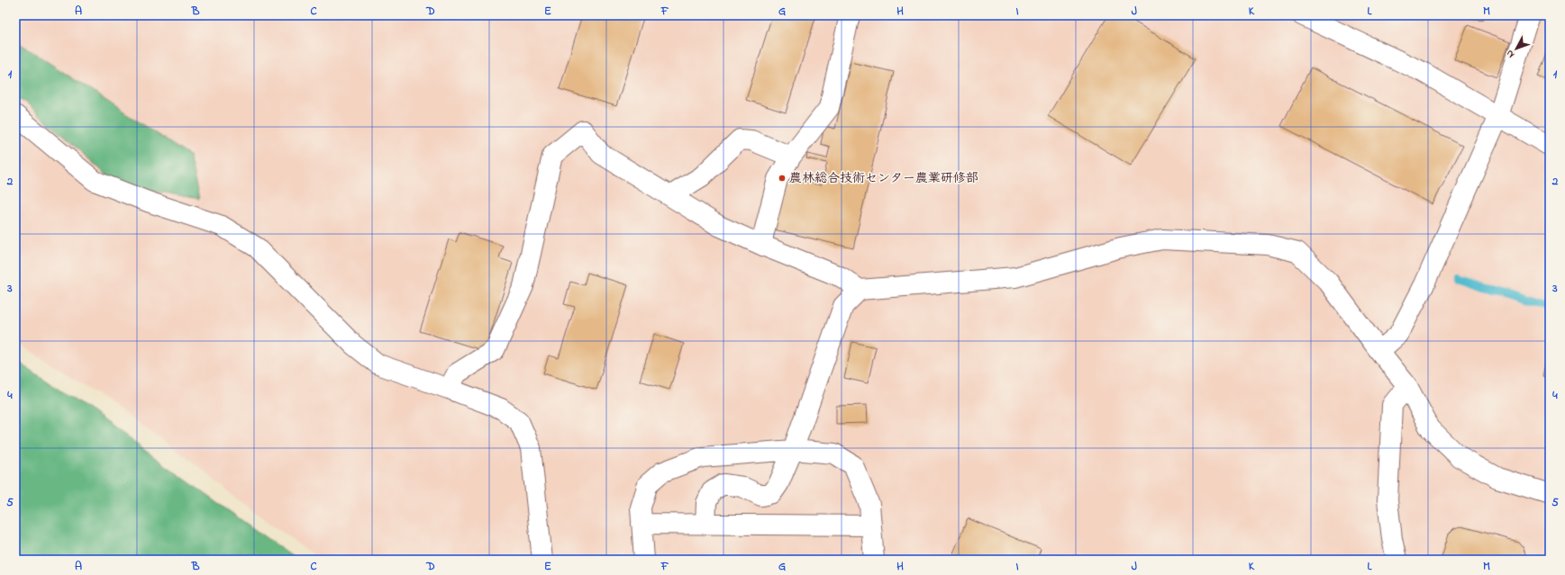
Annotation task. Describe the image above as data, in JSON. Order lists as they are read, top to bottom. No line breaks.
{"places":["農林総合技術センター農業研修部"],"north":"bottom left","grid":{"columns":["A","B","C","D","E","F","G","H","I","J","K","L","M"],"rows":["1","2","3","4","5"]}}
